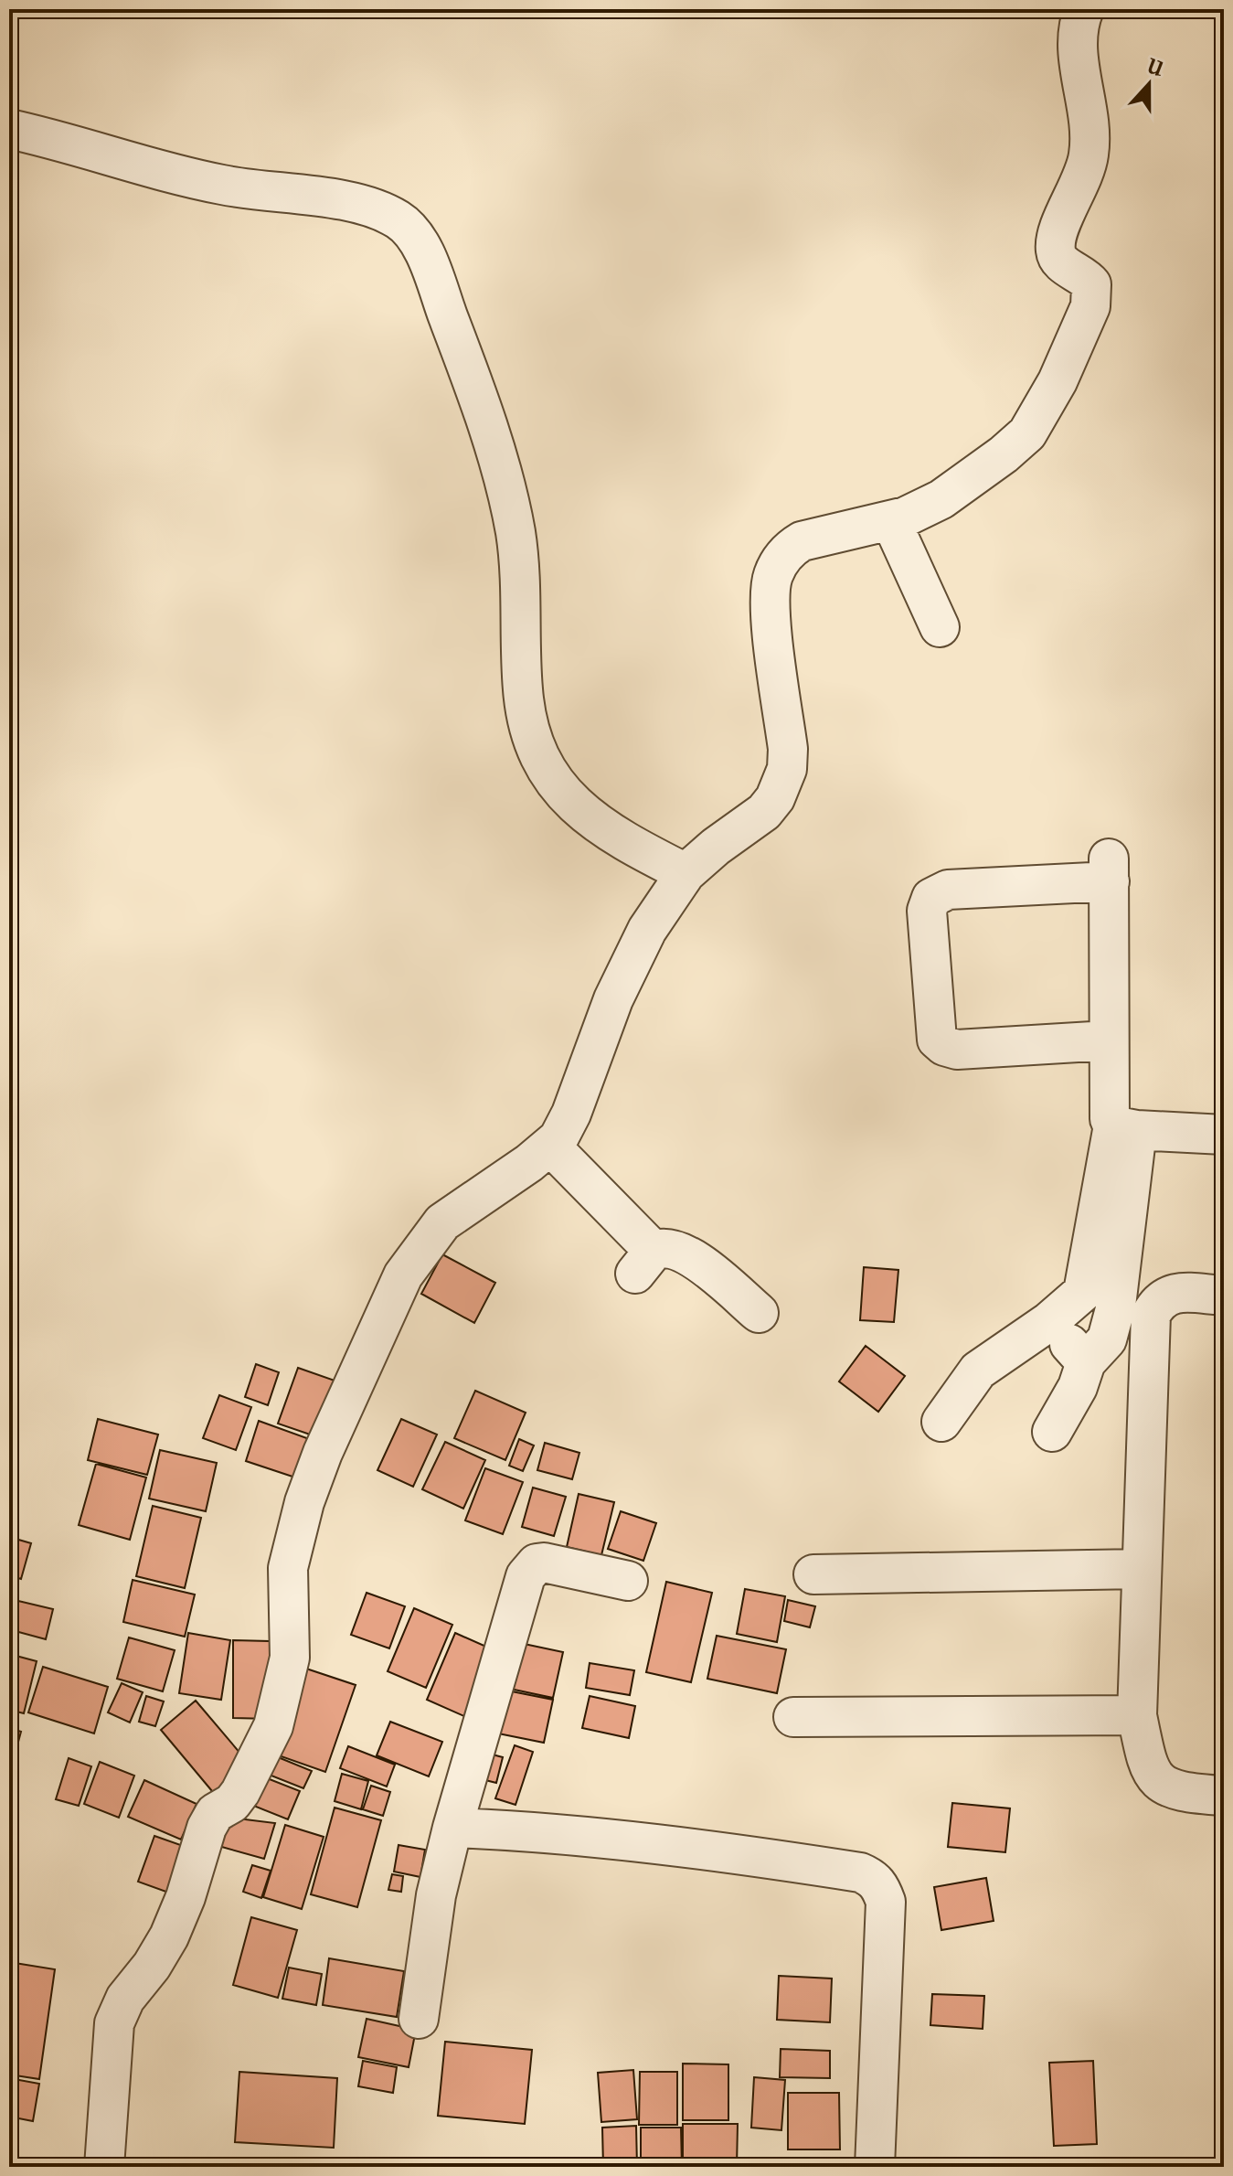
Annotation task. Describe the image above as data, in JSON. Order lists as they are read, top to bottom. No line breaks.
{"north":"top"}
